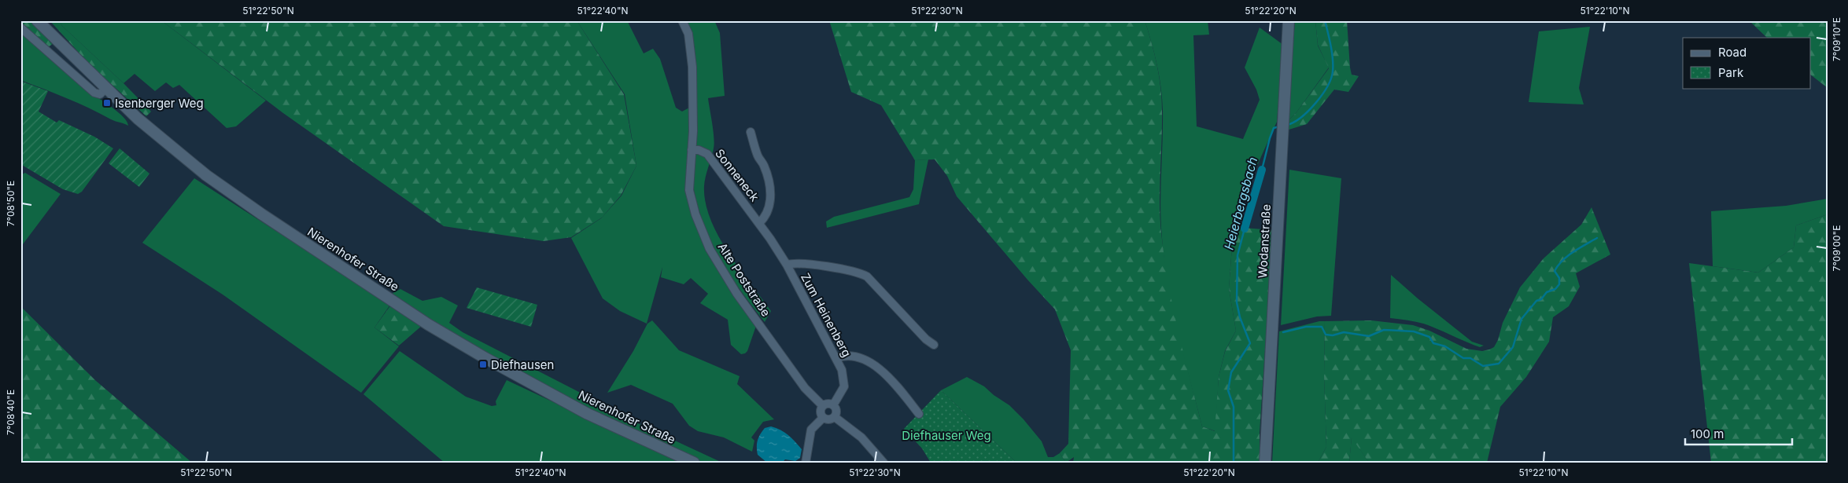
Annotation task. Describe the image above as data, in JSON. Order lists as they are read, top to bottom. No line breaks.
{"streets":{"main road":["Wodanstraße","Nierenhofer Straße"],"street":["Sonneneck","Alte Poststraße","Zum Heinenberg"]},"crossings":[["Sonneneck","Alte Poststraße"],["Sonneneck","Zum Heinenberg"],["Alte Poststraße","Zum Heinenberg"]],"water":["Heierbergsbach"],"parks":["Diefhauser Weg"],"places":{"transit":["Isenberger Weg","Diefhausen"]},"legend":["Road","Park"],"scale_bar":"100 m","coordinates":["51°22'50\"N","51°22'40\"N","51°22'30\"N","51°22'20\"N","51°22'10\"N","7°09'10\"E","7°08'50\"E","7°09'00\"E","7°08'40\"E"]}
